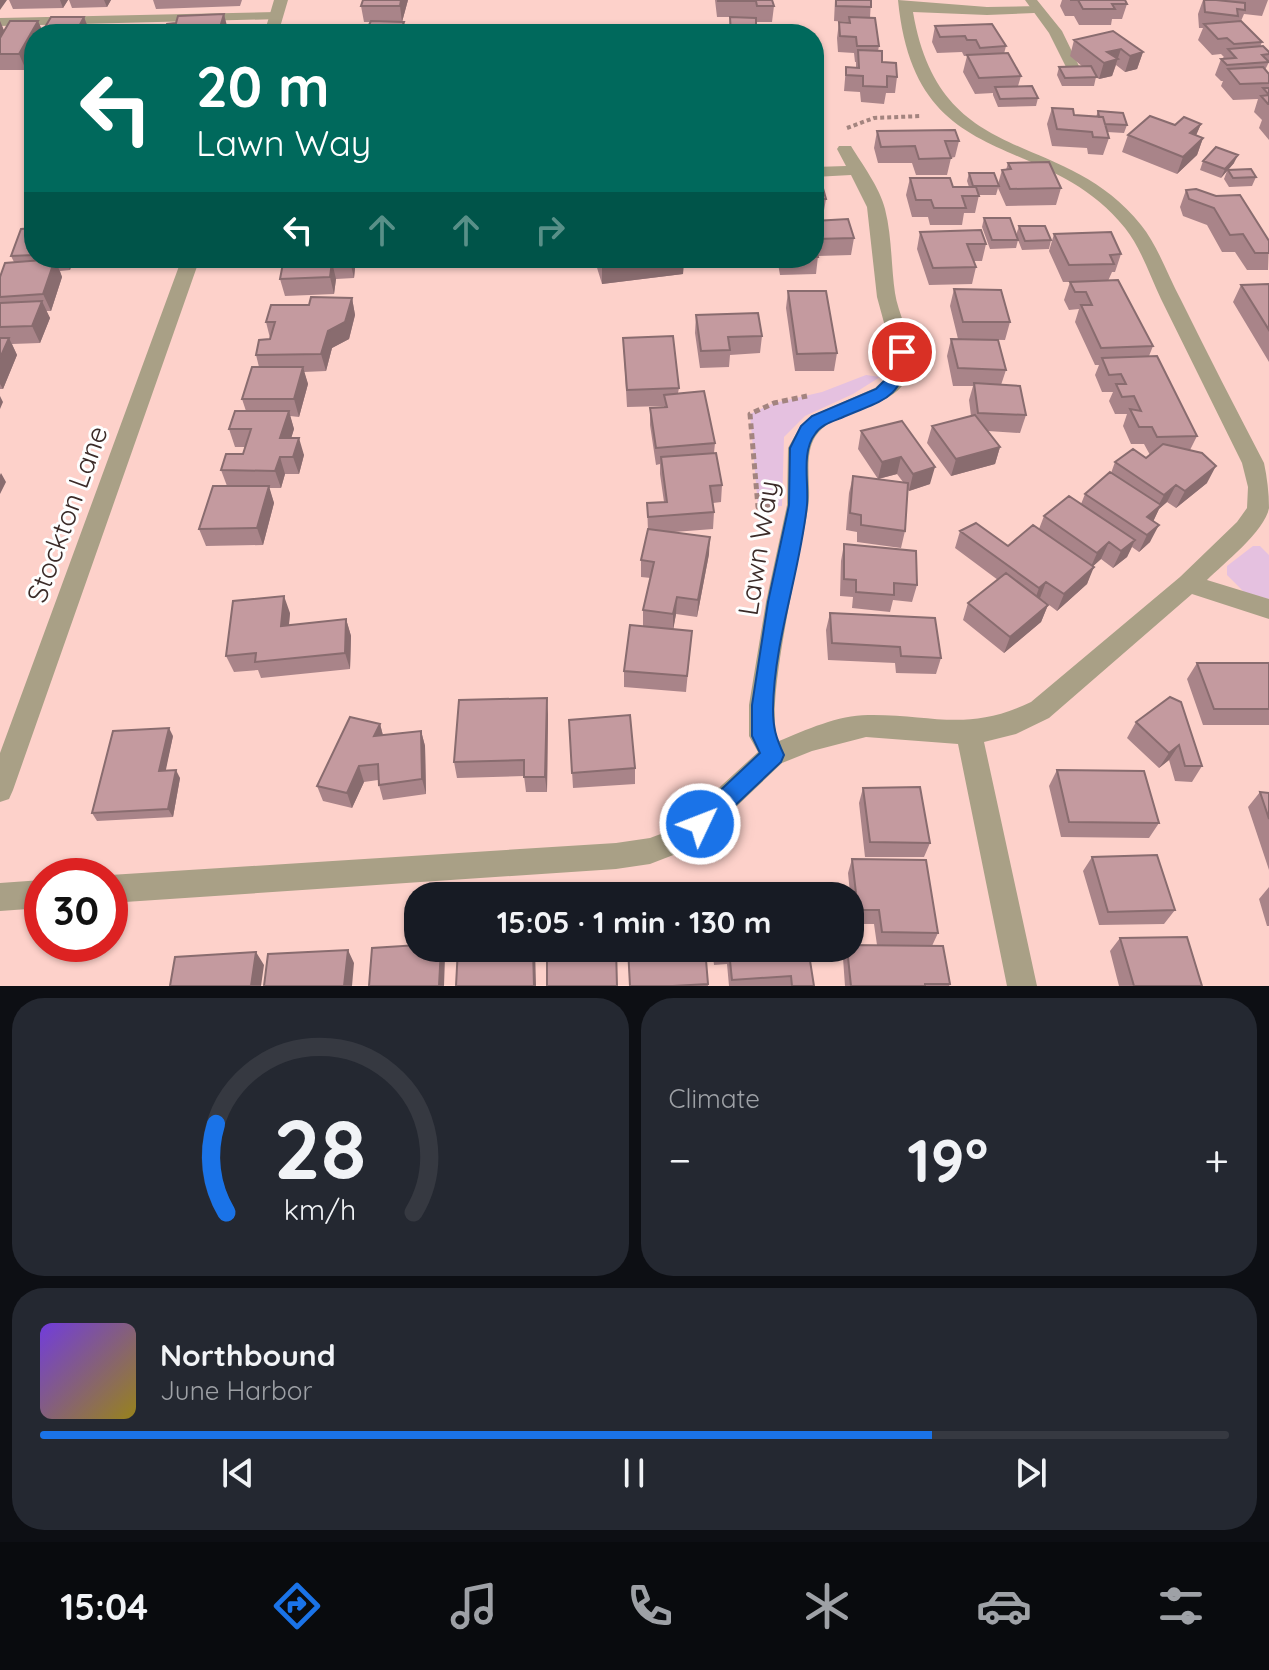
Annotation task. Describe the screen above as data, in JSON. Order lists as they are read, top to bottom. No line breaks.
{"streets":{"street":["Stockton Lane","Lawn Way"]},"page":{"turn":["20 m","Lawn Way"],"limit":"30","trip":"15:05 · 1 min · 130 m","tile":"Climate","heat":["−","19°","+"],"song":["Northbound","June Harbor"],"tabs":"15:04","gauge":["28","km/h"]}}
